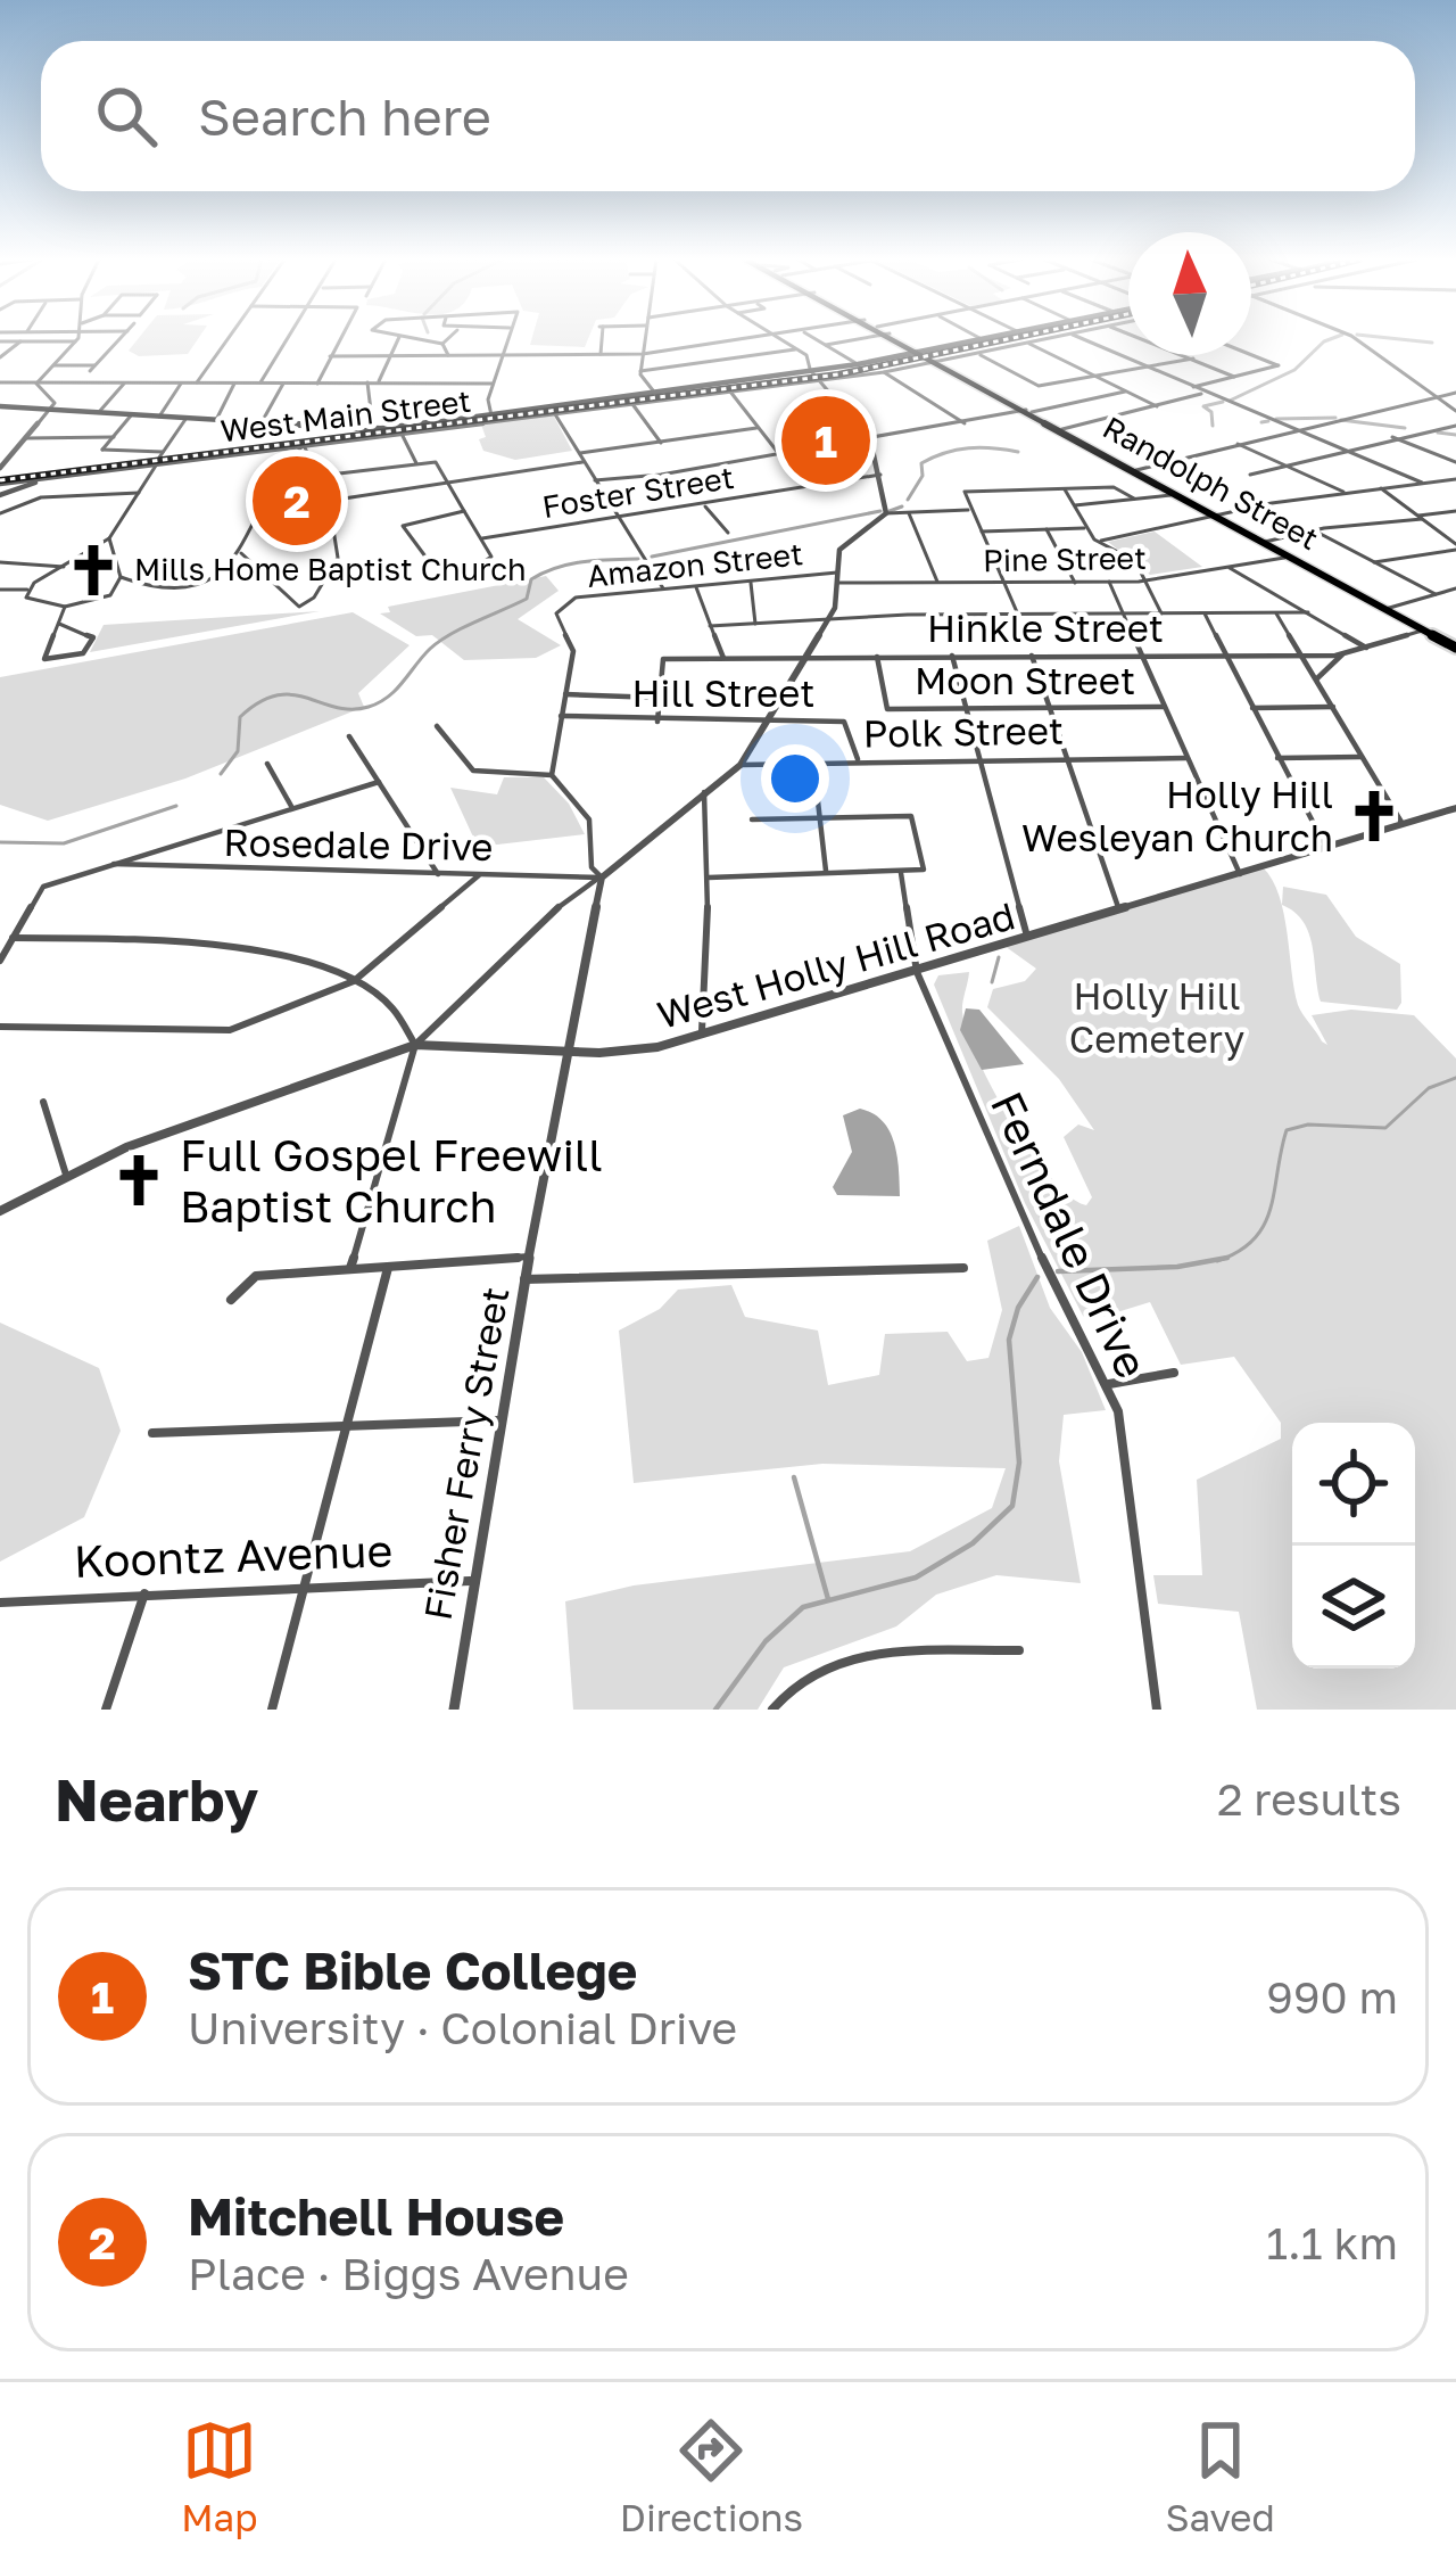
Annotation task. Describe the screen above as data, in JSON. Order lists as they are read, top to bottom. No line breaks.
{"streets":{"main road":["West Main Street","Randolph Street"],"street":["Foster Street","Pine Street","Amazon Street","Hinkle Street","Moon Street","Hill Street","Polk Street","Rosedale Drive","West Holly Hill Road","Ferndale Drive","Fisher Ferry Street","Koontz Avenue"]},"crossings":[["West Main Street","Randolph Street"],["Randolph Street","Pine Street"],["Randolph Street","Hinkle Street"],["Hinkle Street","Moon Street"],["Hill Street","Polk Street"],["Rosedale Drive","Fisher Ferry Street"],["West Holly Hill Road","Ferndale Drive"],["West Holly Hill Road","Fisher Ferry Street"],["Fisher Ferry Street","Koontz Avenue"]],"parks":["Holly Hill Cemetery"],"places":{"church":["Mills Home Baptist Church","Holly Hill Wesleyan Church","Full Gospel Freewill Baptist Church"]},"north":"top","page":{"search":"Search here","pins":["1","2"],"heading":["Nearby","2 results"],"list":[{"mark":"1","name":"STC Bible College","note":"University · Colonial Drive","value":"990 m"},{"mark":"2","name":"Mitchell House","note":"Place · Biggs Avenue","value":"1.1 km"}],"nav":["Map","Directions","Saved"]}}
